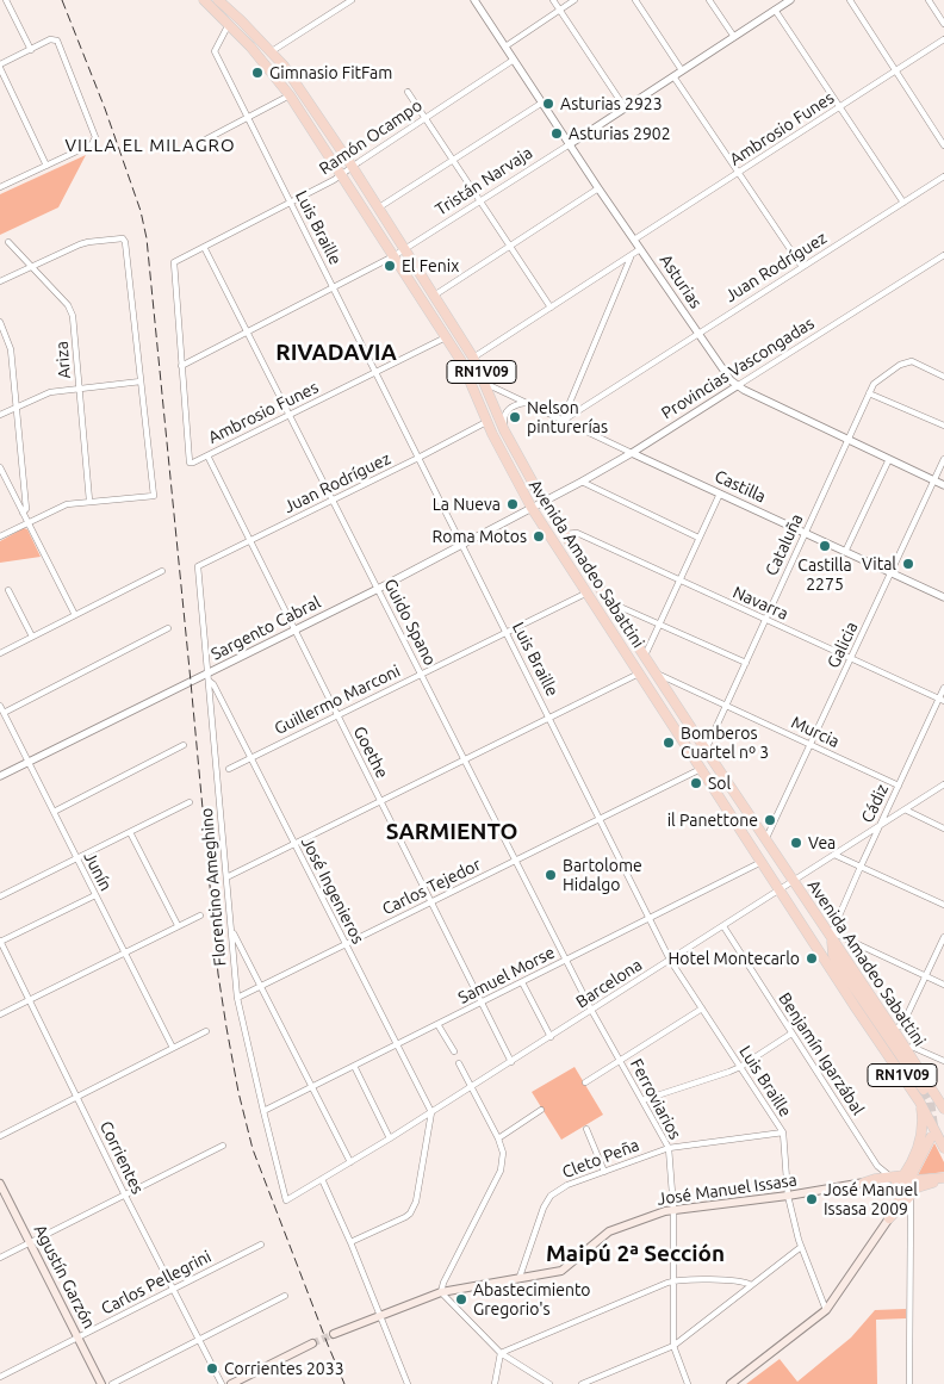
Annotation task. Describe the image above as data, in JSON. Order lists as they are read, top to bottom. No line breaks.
{"streets":{"main road":["RN1V09","Avenida Amadeo Sabattini","José Manuel Issasa","Agustín Garzón"],"street":["Ambrosio Funes","Ramón Ocampo","Tristán Narvaja","Luis Braille","Juan Rodríguez","Asturias","Ariza","Provincias Vascongadas","Castilla","Cataluña","Navarra","Guido Spano","Sargento Cabral","Galicia","Guillermo Marconi","Murcia","Goethe","Cádiz","Junín","Florentino Ameghino","Carlos Tejedor","José Ingenieros","Samuel Morse","Barcelona","Benjamín Igarzábal","Ferroviarios","Corrientes","Cleto Peña","Carlos Pellegrini"]},"crossings":[["Ambrosio Funes","Ramón Ocampo"],["Ambrosio Funes","Tristán Narvaja"],["Ambrosio Funes","Luis Braille"],["Ambrosio Funes","Asturias"],["Ambrosio Funes","Avenida Amadeo Sabattini"],["Ambrosio Funes","Guido Spano"],["Ambrosio Funes","Goethe"],["Ramón Ocampo","Tristán Narvaja"],["Ramón Ocampo","Luis Braille"],["Ramón Ocampo","Asturias"],["Ramón Ocampo","Avenida Amadeo Sabattini"],["Ramón Ocampo","Guido Spano"],["Tristán Narvaja","Luis Braille"],["Tristán Narvaja","Asturias"],["Tristán Narvaja","Avenida Amadeo Sabattini"],["Tristán Narvaja","Guido Spano"],["Luis Braille","Juan Rodríguez"],["Luis Braille","Avenida Amadeo Sabattini"],["Luis Braille","Sargento Cabral"],["Luis Braille","Guillermo Marconi"],["Luis Braille","Carlos Tejedor"],["Luis Braille","Samuel Morse"],["Luis Braille","Barcelona"],["Luis Braille","Cleto Peña"],["Luis Braille","José Manuel Issasa"],["Juan Rodríguez","Asturias"],["Juan Rodríguez","Castilla"],["Juan Rodríguez","Avenida Amadeo Sabattini"],["Juan Rodríguez","Guido Spano"],["Juan Rodríguez","Goethe"],["Juan Rodríguez","Florentino Ameghino"],["Asturias","Provincias Vascongadas"],["Asturias","Cataluña"],["Asturias","Galicia"],["Provincias Vascongadas","Castilla"],["Provincias Vascongadas","Avenida Amadeo Sabattini"],["Provincias Vascongadas","Sargento Cabral"],["Castilla","Cataluña"],["Castilla","Avenida Amadeo Sabattini"],["Castilla","Galicia"],["Cataluña","Avenida Amadeo Sabattini"],["Cataluña","Navarra"],["Cataluña","Murcia"],["Avenida Amadeo Sabattini","Navarra"],["Avenida Amadeo Sabattini","Sargento Cabral"],["Avenida Amadeo Sabattini","Galicia"],["Avenida Amadeo Sabattini","Guillermo Marconi"],["Avenida Amadeo Sabattini","Murcia"],["Avenida Amadeo Sabattini","Cádiz"],["Avenida Amadeo Sabattini","Carlos Tejedor"],["Avenida Amadeo Sabattini","Samuel Morse"],["Avenida Amadeo Sabattini","Barcelona"],["Navarra","Galicia"],["Navarra","Cádiz"],["Guido Spano","Sargento Cabral"],["Guido Spano","Guillermo Marconi"],["Guido Spano","Carlos Tejedor"],["Guido Spano","Samuel Morse"],["Guido Spano","Barcelona"],["Guido Spano","Ferroviarios"],["Sargento Cabral","Goethe"],["Sargento Cabral","Junín"],["Sargento Cabral","Florentino Ameghino"],["Sargento Cabral","José Ingenieros"],["Galicia","Murcia"],["Guillermo Marconi","Goethe"],["Guillermo Marconi","José Ingenieros"],["Murcia","Cádiz"],["Goethe","Carlos Tejedor"],["Goethe","Samuel Morse"],["Goethe","Barcelona"],["Cádiz","Barcelona"],["Florentino Ameghino","Carlos Tejedor"],["Florentino Ameghino","José Ingenieros"],["Florentino Ameghino","Samuel Morse"],["Florentino Ameghino","Barcelona"],["Carlos Tejedor","José Ingenieros"],["José Ingenieros","Samuel Morse"],["José Ingenieros","Barcelona"],["Barcelona","Benjamín Igarzábal"],["Barcelona","Ferroviarios"],["Ferroviarios","Cleto Peña"],["Ferroviarios","José Manuel Issasa"],["Corrientes","Carlos Pellegrini"],["Cleto Peña","José Manuel Issasa"],["Agustín Garzón","Carlos Pellegrini"]],"districts":["VILLA EL MILAGRO","RIVADAVIA","SARMIENTO","Maipú 2ª Sección"],"places":["Gimnasio FitFam","Asturias 2923","Asturias 2902","El Fenix","Nelson pinturerías","La Nueva","Roma Motos","Castilla 2275","Vital","Bomberos Cuartel nº 3","Sol","il Panettone","Vea","Bartolome Hidalgo","Hotel Montecarlo","José Manuel Issasa 2009","Abastecimiento Gregorio's","Corrientes 2033"]}
